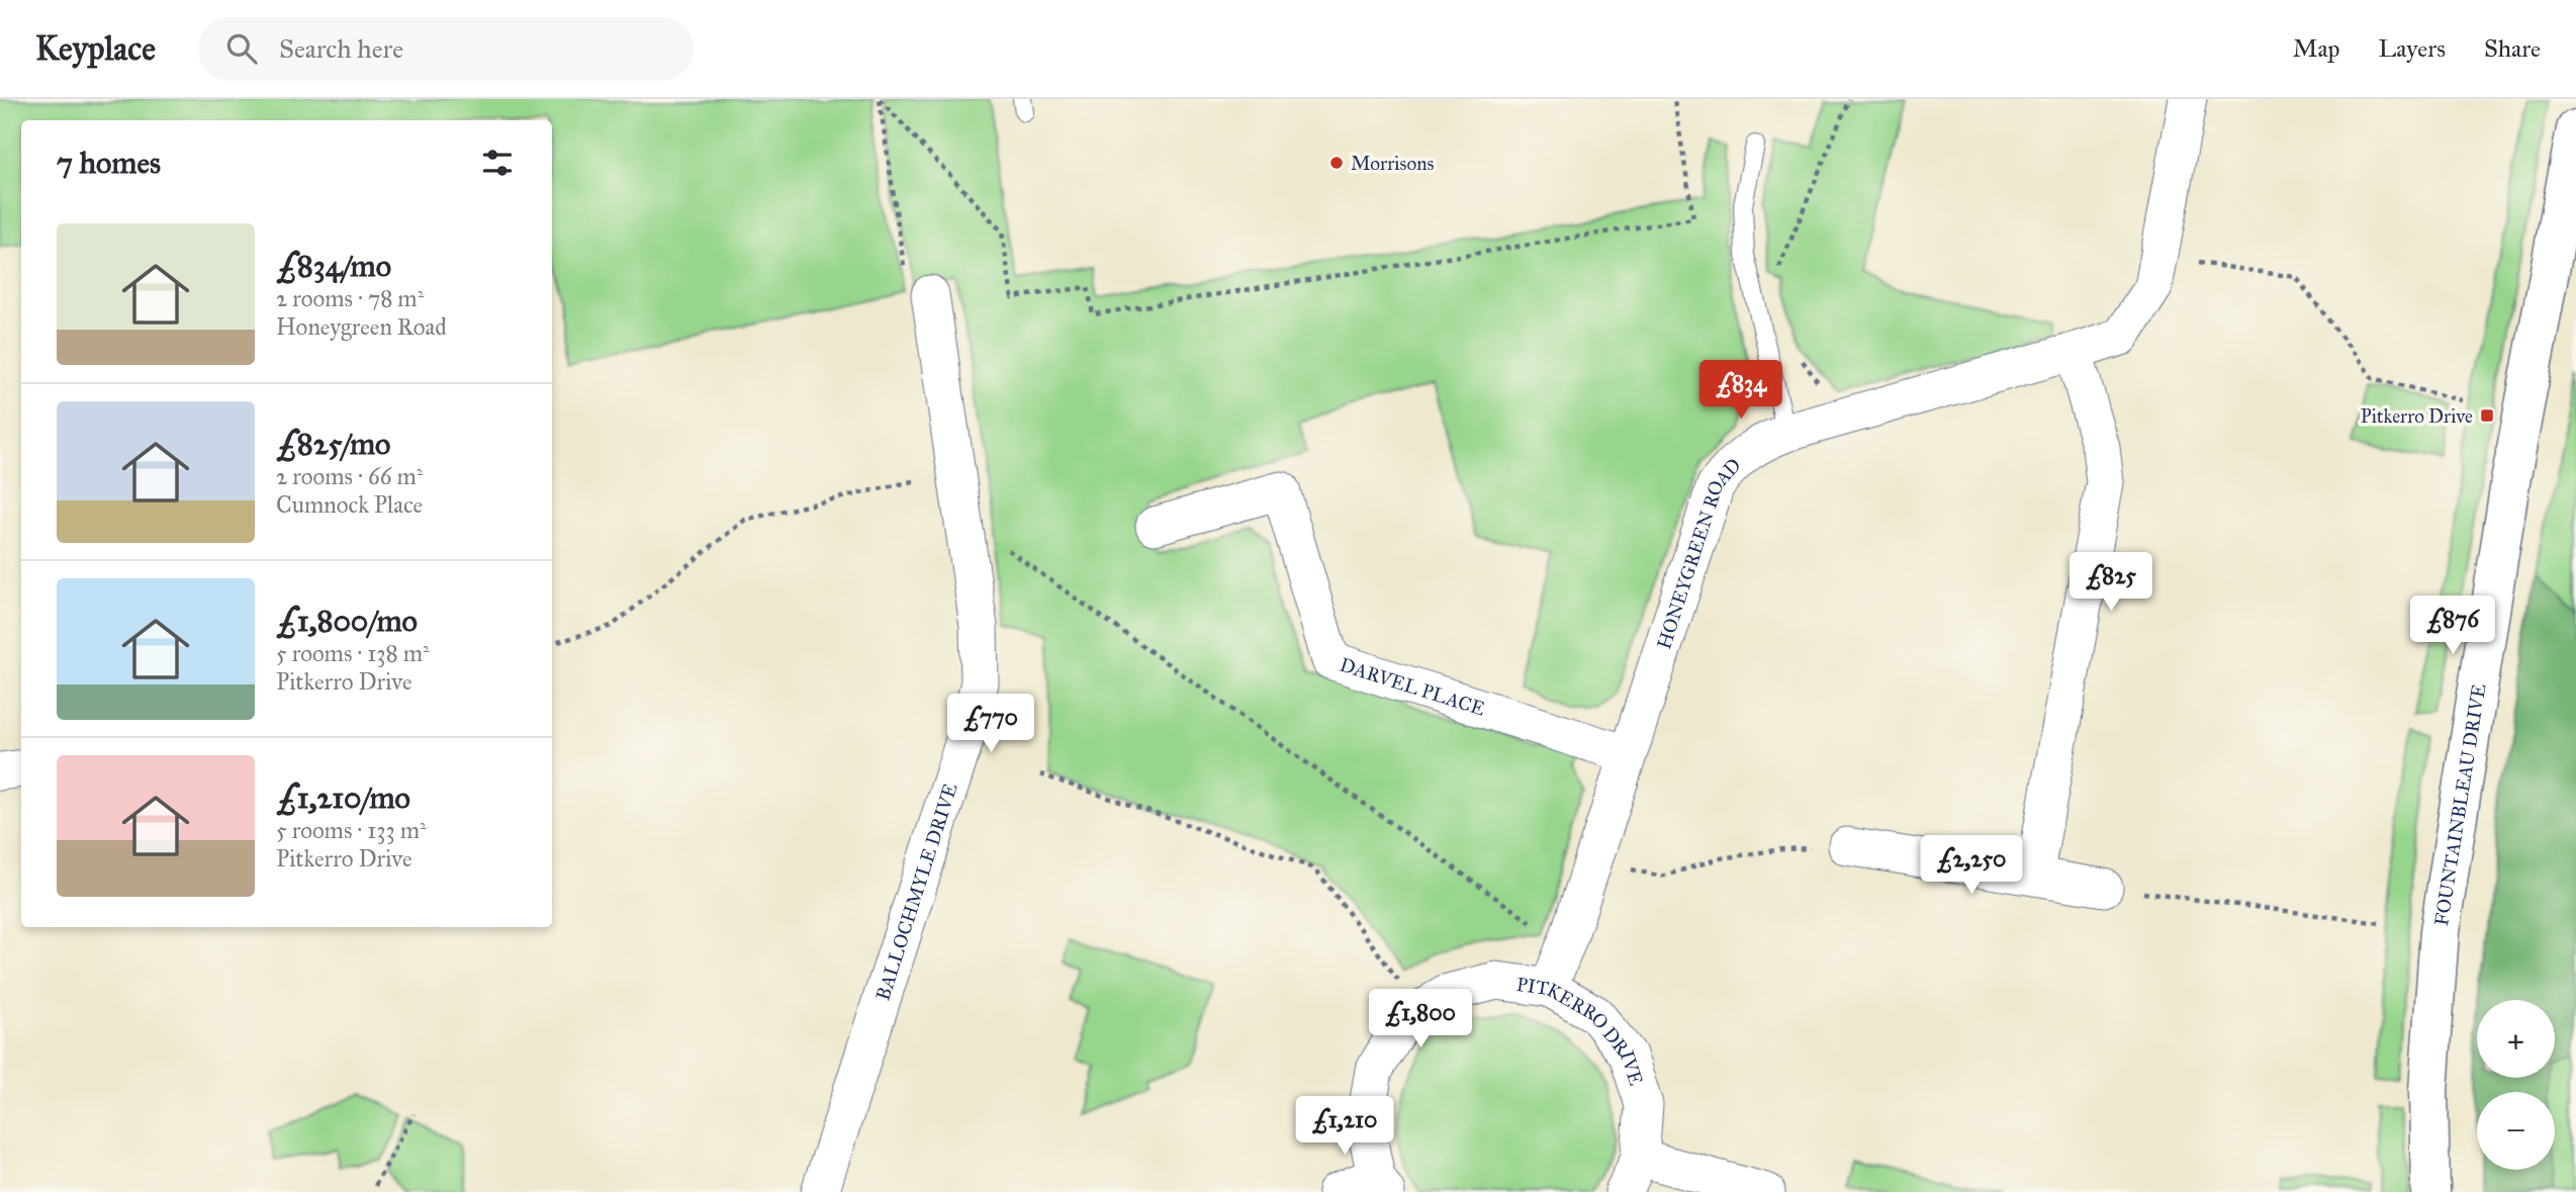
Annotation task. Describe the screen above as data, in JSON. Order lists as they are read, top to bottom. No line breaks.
{"streets":{"street":["HONEYGREEN ROAD","DARVEL PLACE","FOUNTAINBLEAU DRIVE","BALLOCHMYLE DRIVE","PITKERRO DRIVE"]},"crossings":[["HONEYGREEN ROAD","DARVEL PLACE"],["HONEYGREEN ROAD","PITKERRO DRIVE"]],"places":{"other":["Morrisons"],"transit":["Pitkerro Drive"]},"page":{"header":"Keyplace","search":"Search here","nav":["Map","Layers","Share"],"heading":"7 homes","list":[{"name":"£834/mo","note":"2 rooms · 78 m² · Honeygreen Road"},{"name":"£825/mo","note":"2 rooms · 66 m² · Cumnock Place"},{"name":"£1,800/mo","note":"5 rooms · 138 m² · Pitkerro Drive"},{"name":"£1,210/mo","note":"5 rooms · 133 m² · Pitkerro Drive"}],"price":["£834","£825","£876","£770","£2,250","£1,800","£1,210"],"map_buttons":["+","−"]}}
